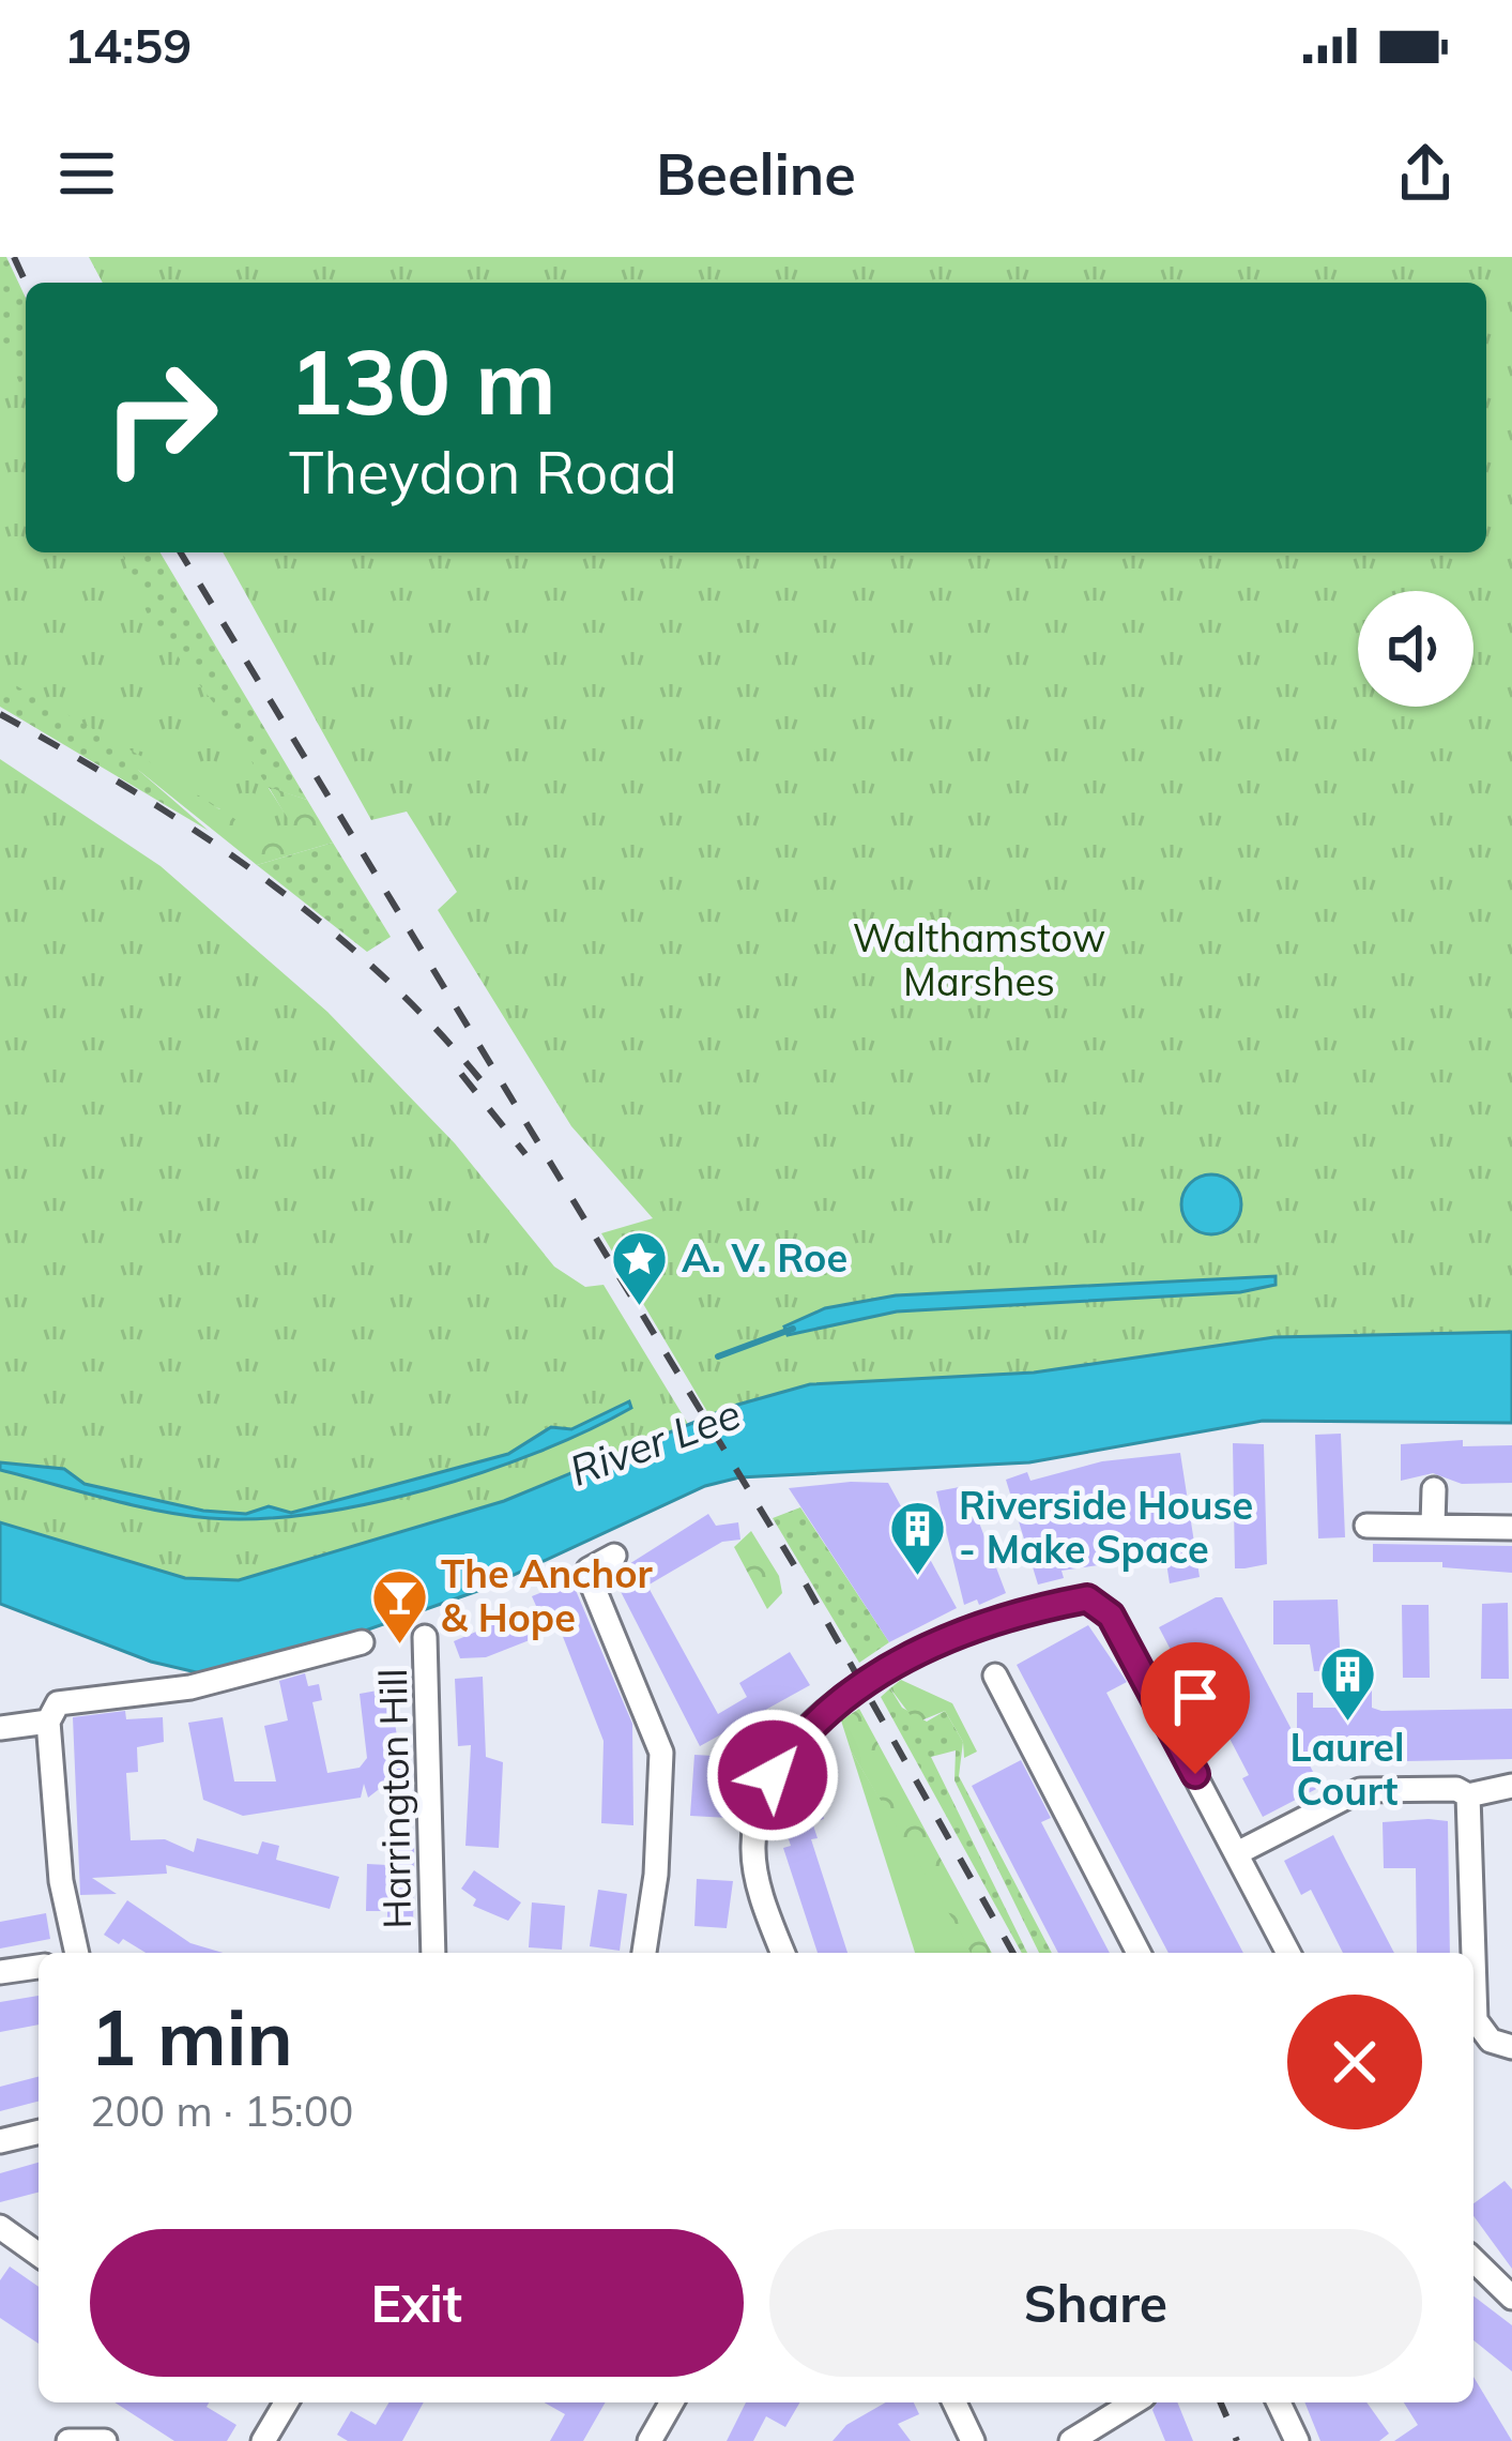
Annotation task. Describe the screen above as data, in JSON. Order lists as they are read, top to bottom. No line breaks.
{"streets":{"street":["Harrington Hill"]},"water":["River Lee"],"parks":["Walthamstow Marshes"],"places":{"place":["A. V. Roe"],"building":["Riverside House - Make Space","Laurel Court"],"bar":["The Anchor & Hope"]},"page":{"status":"14:59","header":"Beeline","turn":["130 m","Theydon Road"],"heading":["1 min","200 m · 15:00"],"buttons":["Exit","Share"]}}
